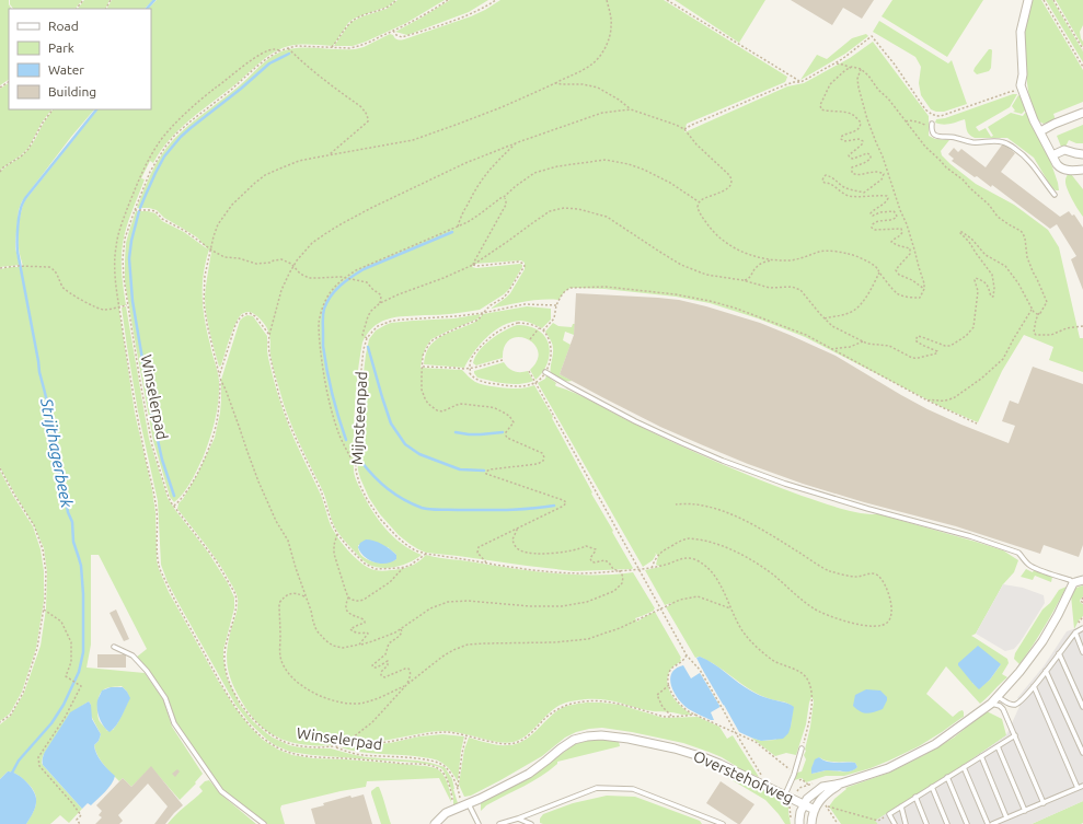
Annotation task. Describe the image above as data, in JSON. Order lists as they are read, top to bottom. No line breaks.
{"streets":{"street":["Overstehofweg"],"path":["Winselerpad","Mijnsteenpad"]},"crossings":[["Winselerpad","Overstehofweg"]],"water":["Strijthagerbeek"],"legend":["Road","Park","Water","Building"]}
